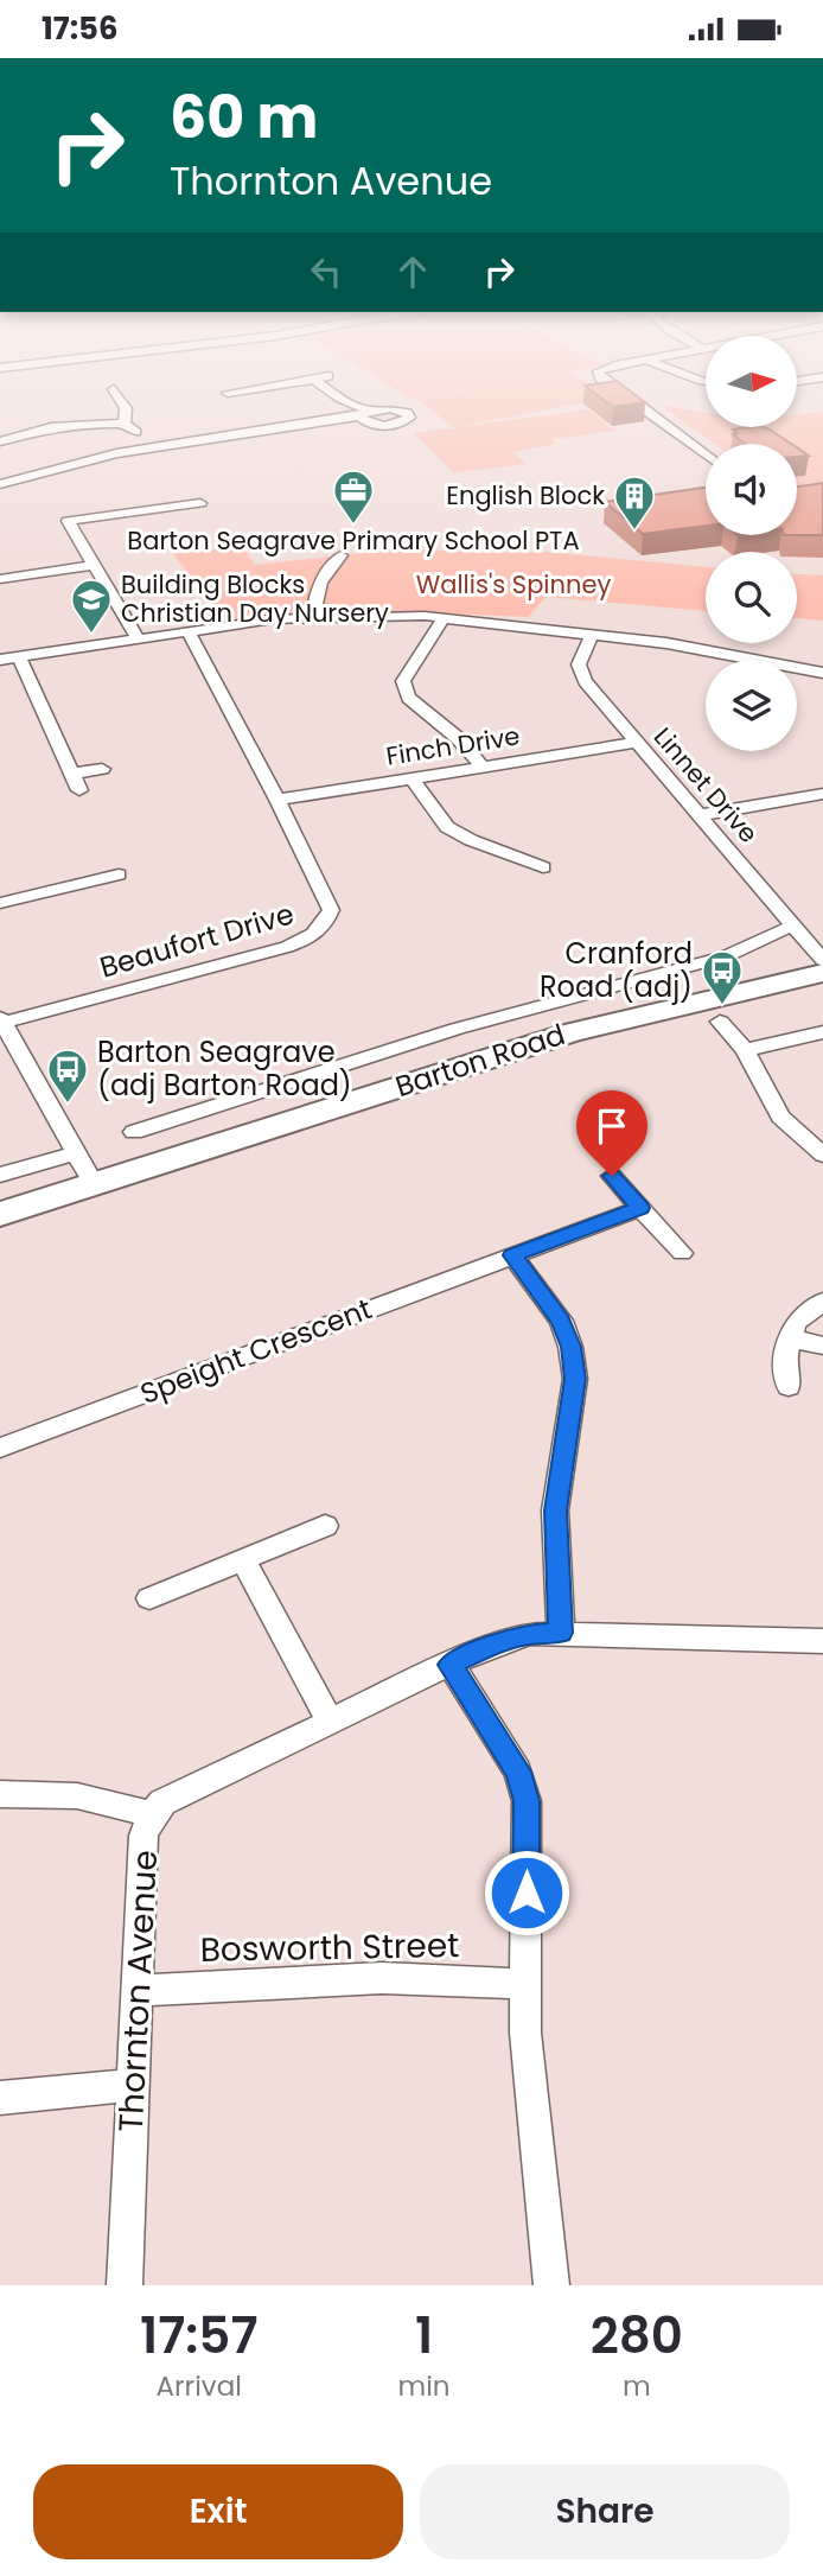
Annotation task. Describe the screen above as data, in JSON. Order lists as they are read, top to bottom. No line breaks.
{"streets":{"main road":["Barton Road"],"street":["Finch Drive","Linnet Drive","Beaufort Drive","Speight Crescent","Bosworth Street","Thornton Avenue"]},"crossings":[["Finch Drive","Linnet Drive"],["Finch Drive","Beaufort Drive"],["Linnet Drive","Barton Road"],["Bosworth Street","Thornton Avenue"]],"parks":["Wallis's Spinney"],"places":{"office":["Barton Seagrave Primary School PTA"],"building":["English Block"],"school or university":["Building Blocks Christian Day Nursery"],"bus stop":["Cranford Road (adj)","Barton Seagrave (adj Barton Road)"]},"north":"right","page":{"status":"17:56","turn":["60 m","Thornton Avenue"],"eta":["17:57","Arrival","1","min","280","m"],"buttons":["Exit","Share"]}}
